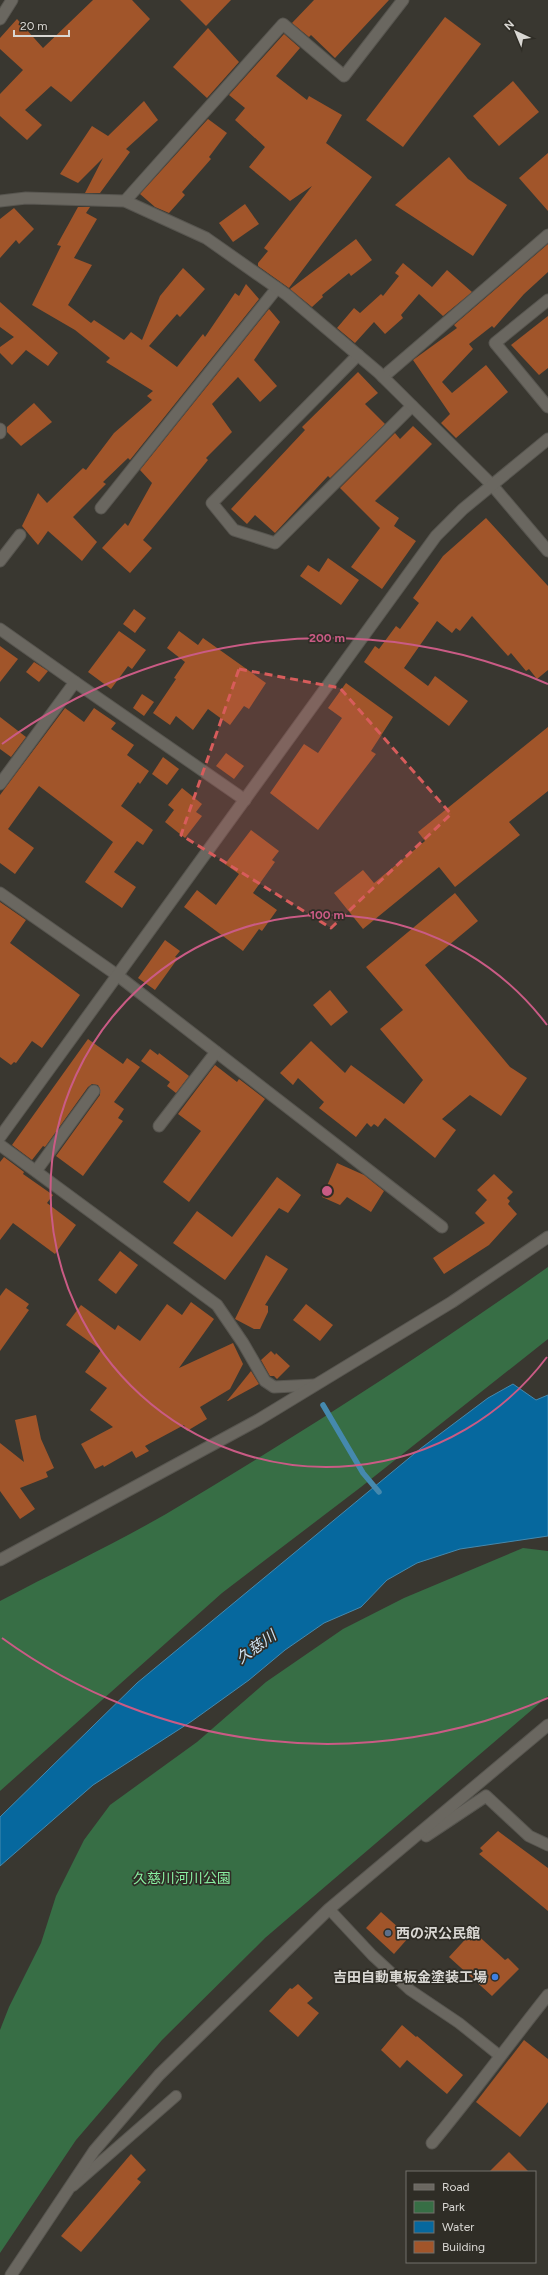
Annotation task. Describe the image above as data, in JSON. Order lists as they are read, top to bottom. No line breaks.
{"water":["久慈川"],"parks":["久慈川河川公園"],"places":["西の沢公民館","吉田自動車板金塗装工場"],"legend":["Road","Park","Water","Building"],"scale_bar":"20 m","north":"top left","rings":["200 m","100 m"]}
